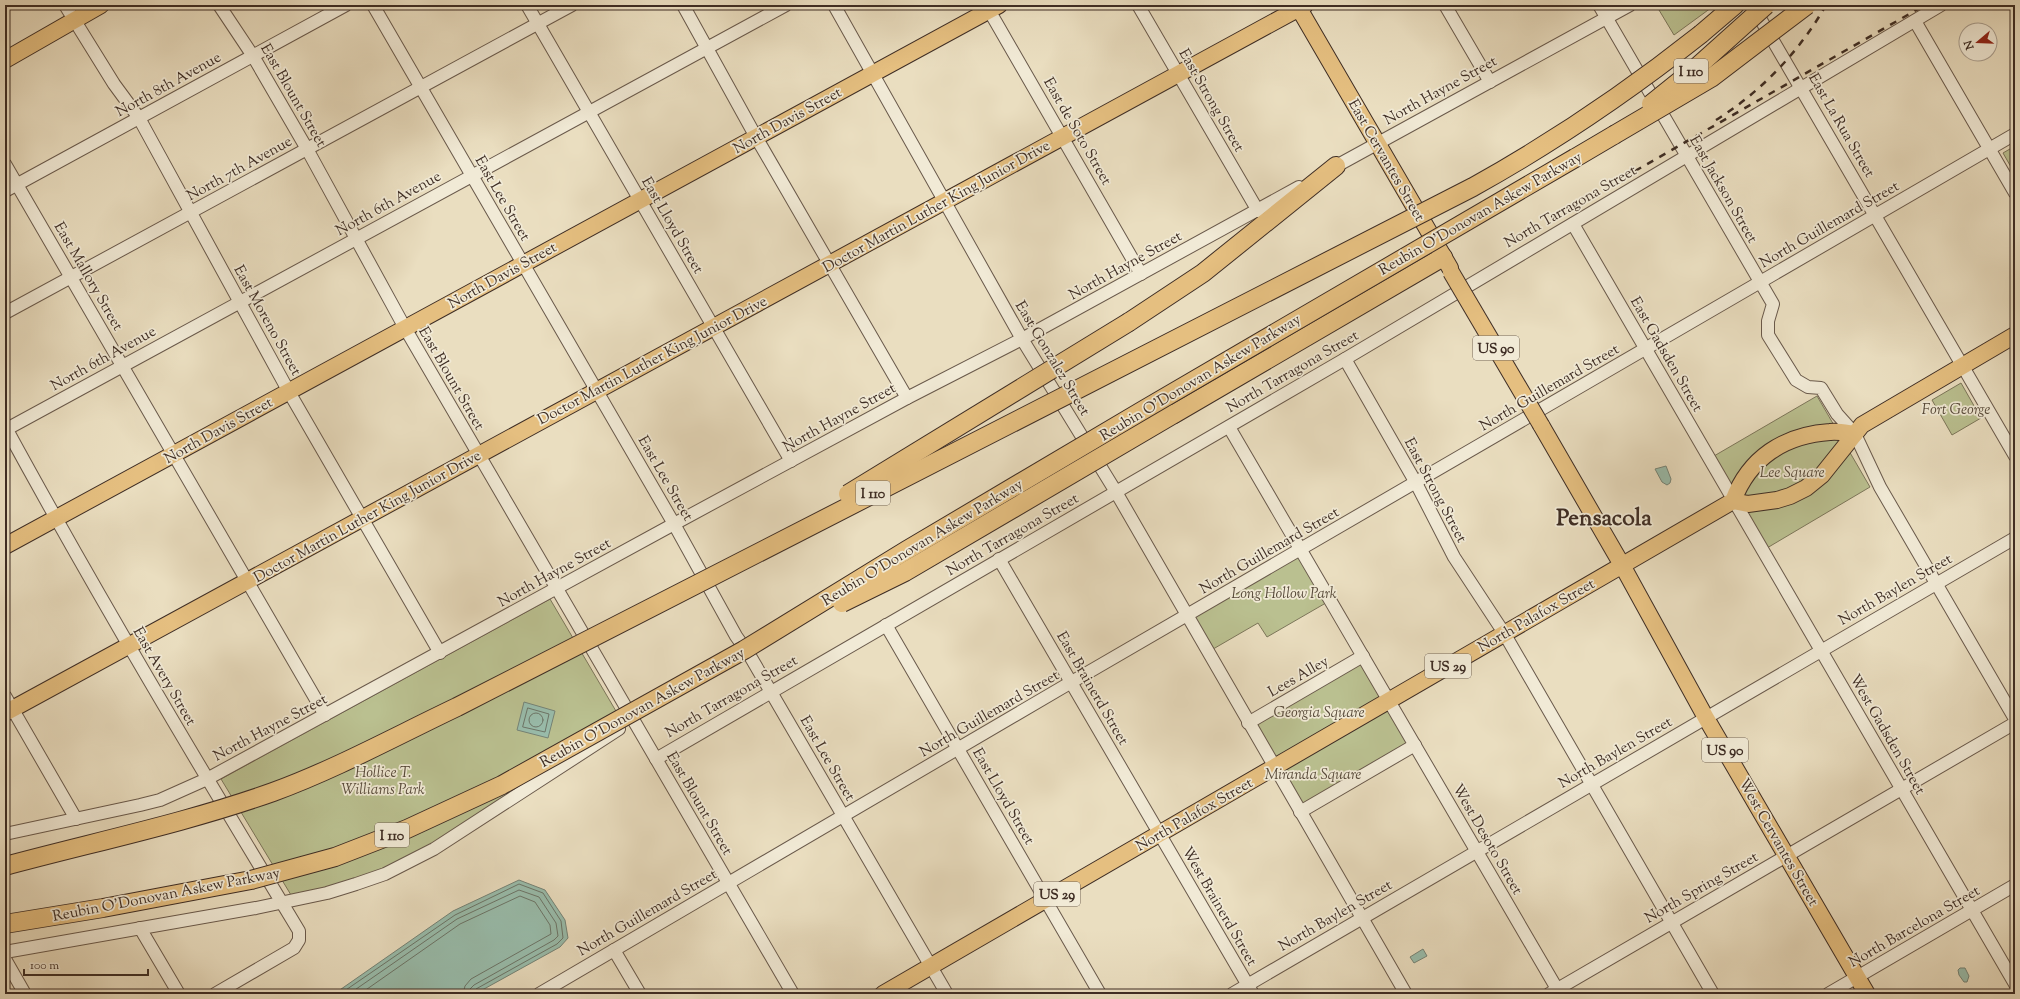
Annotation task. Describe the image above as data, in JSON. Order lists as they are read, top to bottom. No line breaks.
{"streets":{"highway":["I 110","Reubin O'Donovan Askew Parkway"],"main road":["North Davis Street","East Cervantes Street","Doctor Martin Luther King Junior Drive","US 90","North Palafox Street","US 29","West Cervantes Street"],"street":["North 8th Avenue","North Hayne Street","East Blount Street","East Strong Street","East La Rua Street","East de Soto Street","North 7th Avenue","East Jackson Street","East Lee Street","North 6th Avenue","North Tarragona Street","North Guillemard Street","East Lloyd Street","East Mallory Street","East Moreno Street","East Gadsden Street","East Gonzalez Street","North Baylen Street","East Avery Street","Lees Alley","East Brainerd Street","West Gadsden Street","West Desoto Street","North Spring Street","West Brainerd Street","North Barcelona Street"]},"crossings":[["North 8th Avenue","East Blount Street"],["North 8th Avenue","East Mallory Street"],["North 8th Avenue","East Moreno Street"],["North Hayne Street","East Blount Street"],["North Hayne Street","East Strong Street"],["North Hayne Street","East de Soto Street"],["North Hayne Street","East Cervantes Street"],["North Hayne Street","East Jackson Street"],["North Hayne Street","East Lee Street"],["North Hayne Street","East Lloyd Street"],["North Hayne Street","East Mallory Street"],["North Hayne Street","East Moreno Street"],["North Hayne Street","East Gonzalez Street"],["North Hayne Street","East Avery Street"],["East Blount Street","North Davis Street"],["East Blount Street","North 7th Avenue"],["East Blount Street","North 6th Avenue"],["East Blount Street","Doctor Martin Luther King Junior Drive"],["East Blount Street","North Tarragona Street"],["East Blount Street","North Guillemard Street"],["East Strong Street","Doctor Martin Luther King Junior Drive"],["East Strong Street","North Tarragona Street"],["East Strong Street","North Guillemard Street"],["East Strong Street","North Baylen Street"],["East Strong Street","North Palafox Street"],["East Strong Street","North Spring Street"],["North Davis Street","East de Soto Street"],["North Davis Street","East Lee Street"],["North Davis Street","East Lloyd Street"],["North Davis Street","East Mallory Street"],["North Davis Street","East Moreno Street"],["North Davis Street","East Gonzalez Street"],["North Davis Street","East Avery Street"],["East La Rua Street","North Tarragona Street"],["East La Rua Street","North Guillemard Street"],["East de Soto Street","Doctor Martin Luther King Junior Drive"],["East Cervantes Street","Doctor Martin Luther King Junior Drive"],["East Cervantes Street","North Palafox Street"],["East Cervantes Street","West Cervantes Street"],["North 7th Avenue","East Lee Street"],["North 7th Avenue","East Lloyd Street"],["North 7th Avenue","East Mallory Street"],["North 7th Avenue","East Moreno Street"],["East Jackson Street","North Tarragona Street"],["East Jackson Street","North Guillemard Street"],["East Jackson Street","North Baylen Street"],["East Lee Street","North 6th Avenue"],["East Lee Street","Doctor Martin Luther King Junior Drive"],["East Lee Street","North Tarragona Street"],["East Lee Street","Reubin O'Donovan Askew Parkway"],["East Lee Street","North Guillemard Street"],["East Lee Street","North Palafox Street"],["North 6th Avenue","East Lloyd Street"],["North 6th Avenue","East Mallory Street"],["North 6th Avenue","East Moreno Street"],["North 6th Avenue","East Avery Street"],["Doctor Martin Luther King Junior Drive","East Lloyd Street"],["Doctor Martin Luther King Junior Drive","East Mallory Street"],["Doctor Martin Luther King Junior Drive","East Moreno Street"],["Doctor Martin Luther King Junior Drive","East Gonzalez Street"],["Doctor Martin Luther King Junior Drive","East Avery Street"],["North Tarragona Street","East Lloyd Street"],["North Tarragona Street","East Gadsden Street"],["North Tarragona Street","East Gonzalez Street"],["North Tarragona Street","East Brainerd Street"],["North Guillemard Street","East Lloyd Street"],["North Guillemard Street","East Gadsden Street"],["North Guillemard Street","East Gonzalez Street"],["North Guillemard Street","East Brainerd Street"],["East Lloyd Street","North Palafox Street"],["East Gadsden Street","North Palafox Street"],["East Gadsden Street","West Gadsden Street"],["East Gonzalez Street","North Baylen Street"],["East Gonzalez Street","North Palafox Street"],["East Gonzalez Street","Lees Alley"],["North Baylen Street","West Gadsden Street"],["North Baylen Street","West Desoto Street"],["North Baylen Street","West Cervantes Street"],["North Baylen Street","West Brainerd Street"],["North Palafox Street","East Brainerd Street"],["North Palafox Street","West Gadsden Street"],["North Palafox Street","West Desoto Street"],["North Palafox Street","West Cervantes Street"],["North Palafox Street","West Brainerd Street"],["East Brainerd Street","West Brainerd Street"],["West Gadsden Street","North Spring Street"],["West Gadsden Street","North Barcelona Street"],["West Desoto Street","North Spring Street"],["West Cervantes Street","North Spring Street"],["West Cervantes Street","North Barcelona Street"]],"districts":["Pensacola"],"parks":["Fort George","Lee Square","Long Hollow Park","Georgia Square","Hollice T. Williams Park","Miranda Square"],"scale_bar":"100 m","north":"left"}
